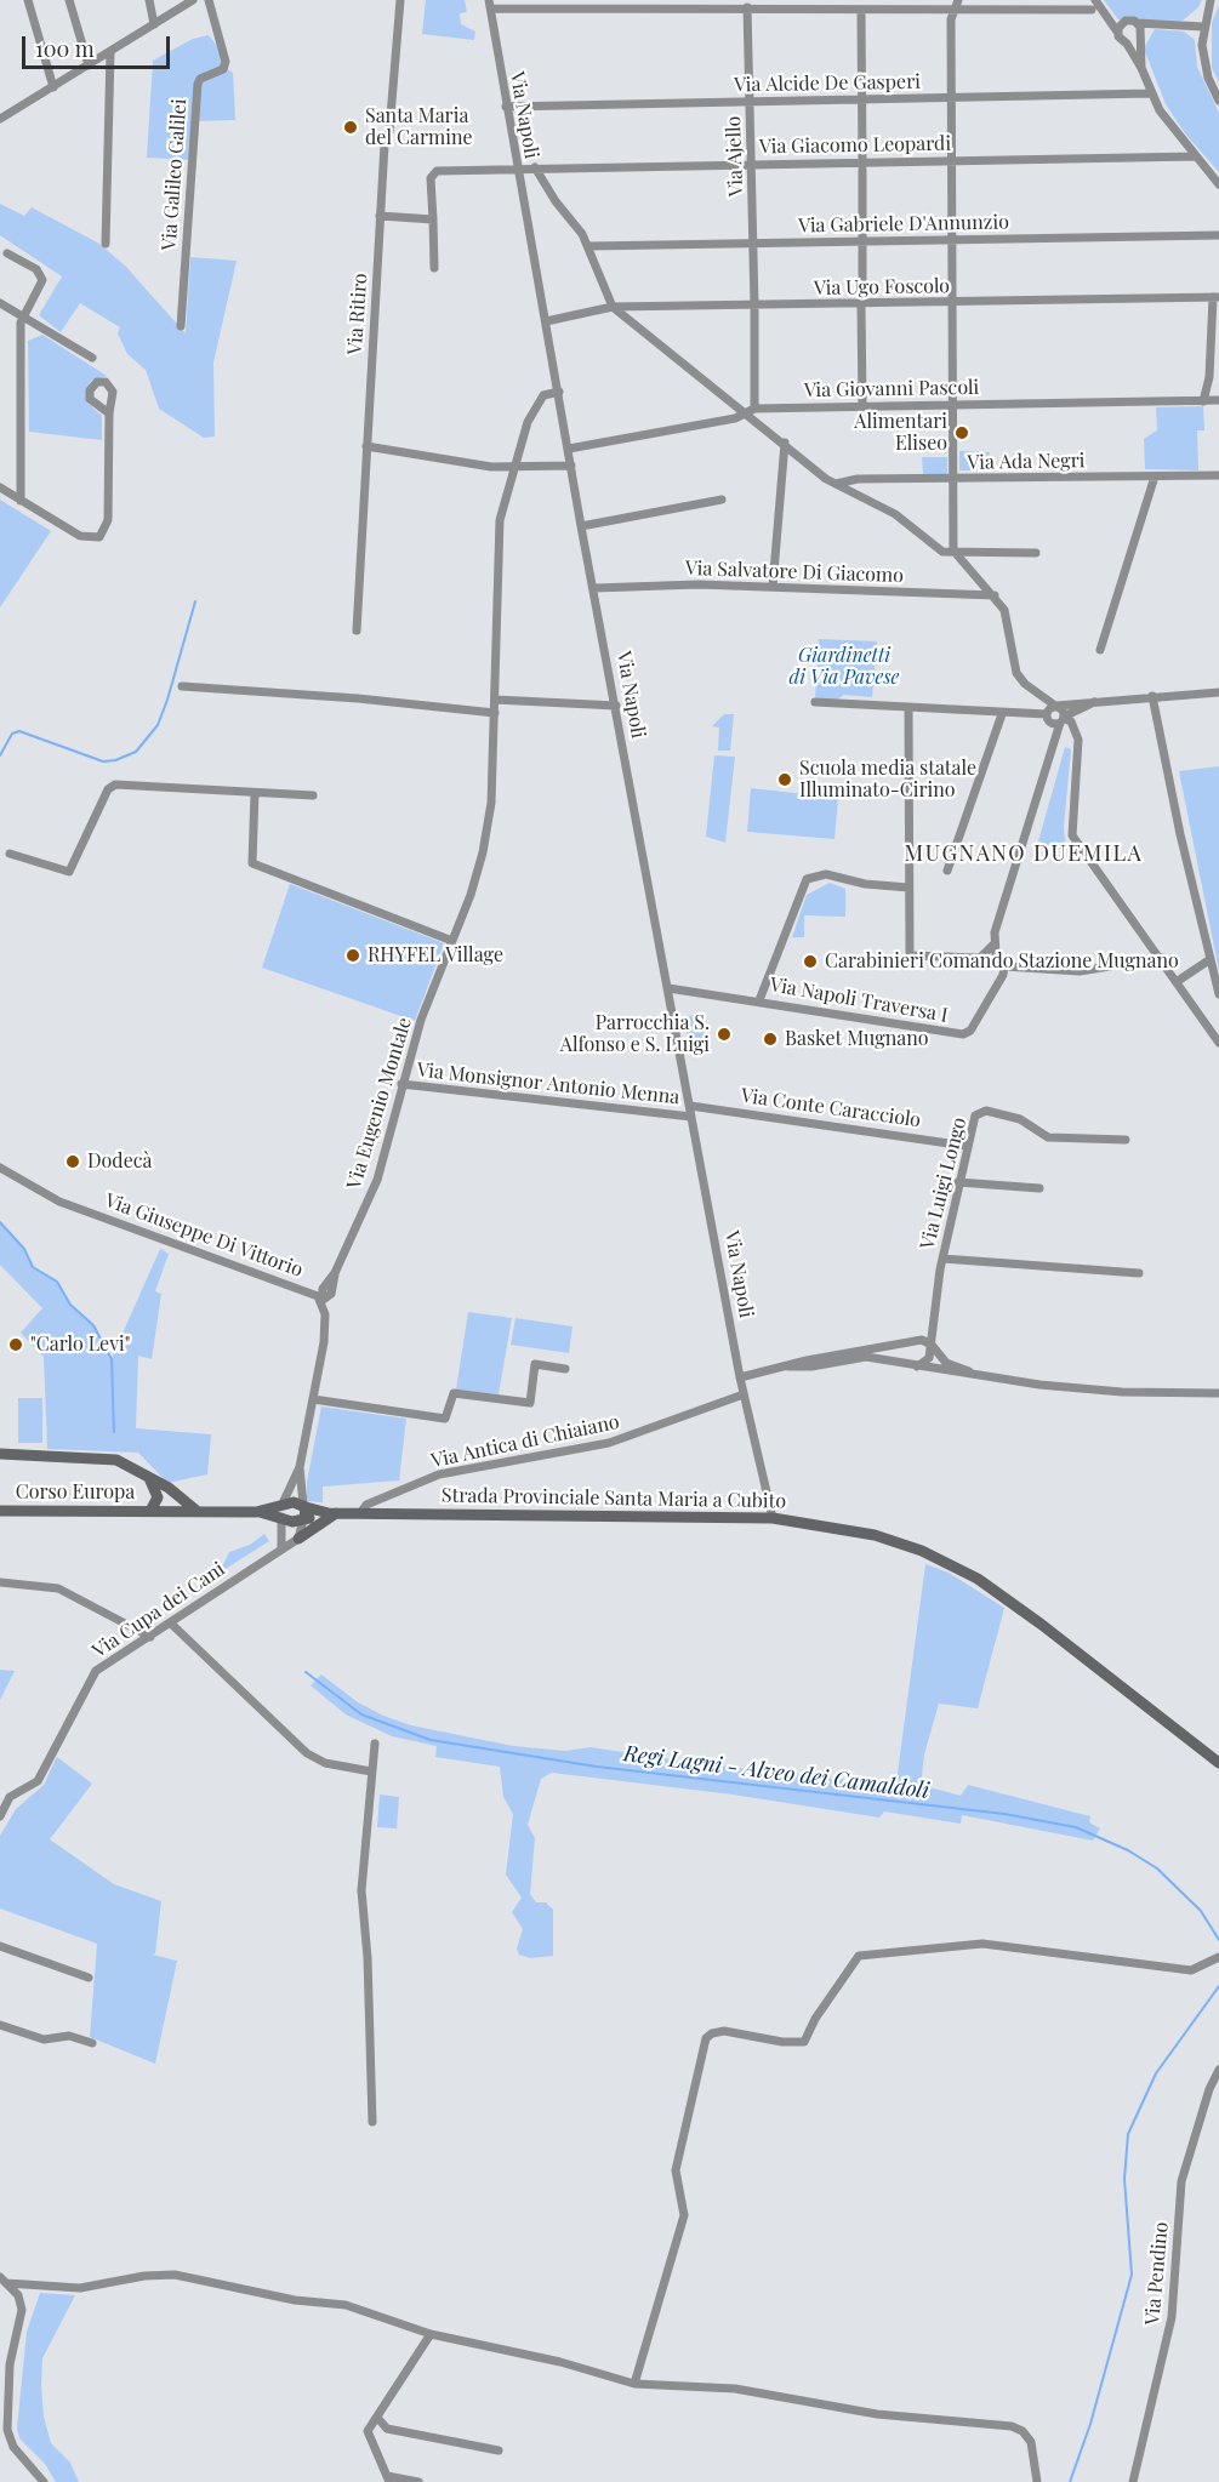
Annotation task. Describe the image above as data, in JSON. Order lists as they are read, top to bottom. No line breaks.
{"streets":{"main road":["Corso Europa","Strada Provinciale Santa Maria a Cubito"],"street":["Via Alcide De Gasperi","Via Napoli","Via Giacomo Leopardi","Via Ajello","Via Galileo Galilei","Via Gabriele D'Annunzio","Via Ugo Foscolo","Via Ritiro","Via Giovanni Pascoli","Via Ada Negri","Via Salvatore Di Giacomo","Via Napoli Traversa I","Via Monsignor Antonio Menna","Via Eugenio Montale","Via Conte Caracciolo","Via Luigi Longo","Via Giuseppe Di Vittorio","Via Antica di Chiaiano","Via Cupa dei Cani","Via Pendino"]},"crossings":[["Via Alcide De Gasperi","Via Napoli"],["Via Alcide De Gasperi","Via Ajello"],["Via Napoli","Via Giacomo Leopardi"],["Via Napoli","Via Ugo Foscolo"],["Via Napoli","Via Giovanni Pascoli"],["Via Napoli","Via Salvatore Di Giacomo"],["Via Napoli","Via Napoli Traversa I"],["Via Napoli","Via Monsignor Antonio Menna"],["Via Napoli","Via Eugenio Montale"],["Via Napoli","Via Conte Caracciolo"],["Via Napoli","Via Antica di Chiaiano"],["Via Napoli","Strada Provinciale Santa Maria a Cubito"],["Via Giacomo Leopardi","Via Ajello"],["Via Ajello","Via Gabriele D'Annunzio"],["Via Ajello","Via Ugo Foscolo"],["Via Ajello","Via Giovanni Pascoli"],["Via Monsignor Antonio Menna","Via Eugenio Montale"],["Via Eugenio Montale","Via Giuseppe Di Vittorio"],["Via Conte Caracciolo","Via Luigi Longo"],["Via Antica di Chiaiano","Strada Provinciale Santa Maria a Cubito"]],"districts":["MUGNANO DUEMILA"],"water":["Regi Lagni - Alveo dei Camaldoli"],"parks":["Giardinetti di Via Pavese"],"places":["Santa Maria del Carmine","Alimentari Eliseo","Scuola media statale Illuminato-Cirino","RHYFEL Village","Carabinieri Comando Stazione Mugnano","Parrocchia S. Alfonso e S. Luigi","Basket Mugnano","Dodecà","\"Carlo Levi\""],"scale_bar":"100 m"}
